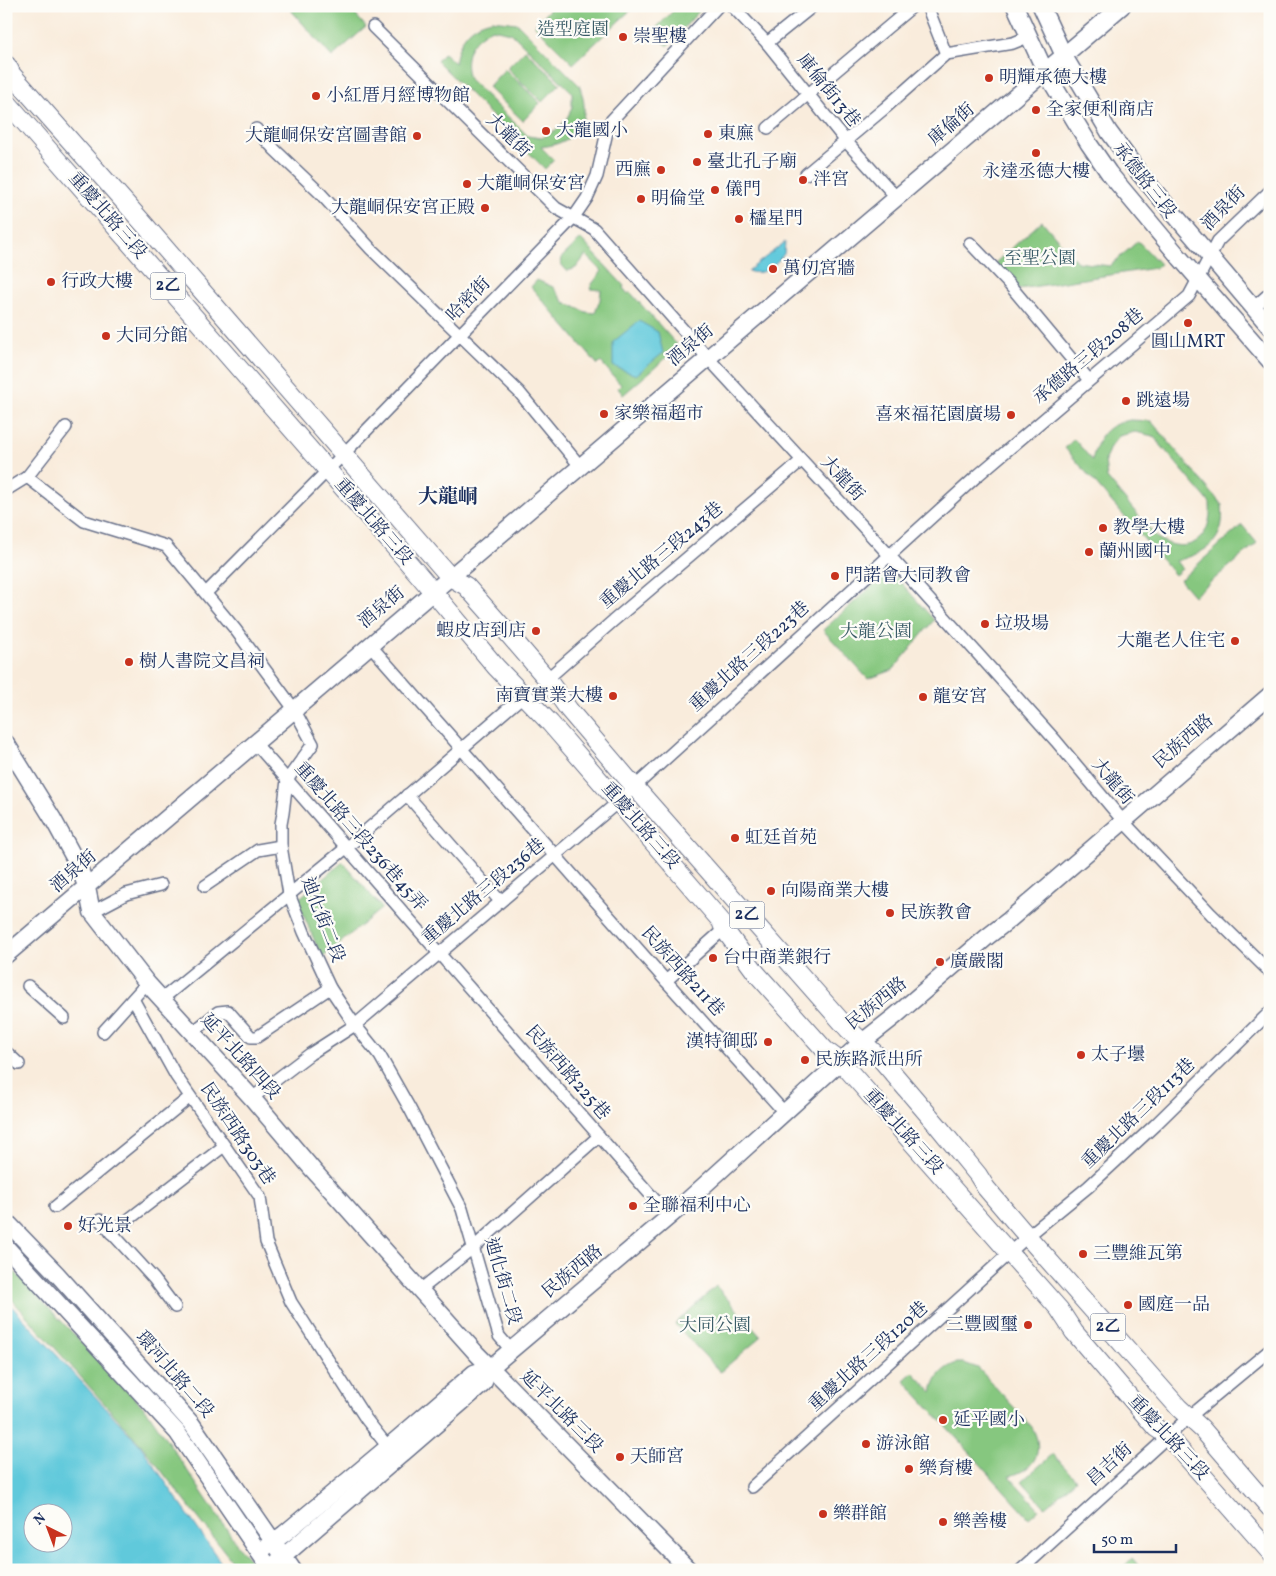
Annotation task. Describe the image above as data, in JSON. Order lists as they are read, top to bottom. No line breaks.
{"streets":{"main road":["重慶北路三段","2乙"],"street":["庫倫街13巷","庫倫街","大龍街","承德路三段","酒泉街","哈密街","承德路三段208巷","重慶北路三段243巷","重慶北路三段223巷","民族西路","重慶北路三段236巷45弄","重慶北路三段236巷","迪化街二段","民族西路211巷","延平北路四段","民族西路225巷","重慶北路三段113巷","民族西路303巷","重慶北路三段120巷","環河北路二段","延平北路三段","昌吉街"]},"crossings":[["庫倫街13巷","庫倫街"],["庫倫街","承德路三段"],["庫倫街","酒泉街"],["大龍街","酒泉街"],["大龍街","哈密街"],["大龍街","承德路三段208巷"],["大龍街","重慶北路三段243巷"],["大龍街","重慶北路三段223巷"],["大龍街","民族西路"],["承德路三段","酒泉街"],["承德路三段","承德路三段208巷"],["酒泉街","重慶北路三段"],["酒泉街","承德路三段208巷"],["酒泉街","重慶北路三段236巷45弄"],["酒泉街","迪化街二段"],["酒泉街","民族西路211巷"],["酒泉街","延平北路四段"],["重慶北路三段","哈密街"],["重慶北路三段","重慶北路三段243巷"],["重慶北路三段","重慶北路三段223巷"],["重慶北路三段","民族西路"],["重慶北路三段","重慶北路三段236巷"],["重慶北路三段","重慶北路三段113巷"],["重慶北路三段","重慶北路三段120巷"],["重慶北路三段","昌吉街"],["哈密街","迪化街二段"],["承德路三段208巷","重慶北路三段223巷"],["重慶北路三段223巷","重慶北路三段236巷"],["民族西路","迪化街二段"],["民族西路","民族西路211巷"],["民族西路","延平北路四段"],["民族西路","民族西路225巷"],["民族西路","民族西路303巷"],["民族西路","環河北路二段"],["民族西路","延平北路三段"],["重慶北路三段236巷45弄","重慶北路三段236巷"],["重慶北路三段236巷45弄","迪化街二段"],["重慶北路三段236巷45弄","民族西路225巷"],["重慶北路三段236巷","迪化街二段"],["重慶北路三段236巷","民族西路211巷"],["重慶北路三段236巷","延平北路四段"],["重慶北路三段236巷","民族西路225巷"],["延平北路四段","延平北路三段"],["重慶北路三段113巷","重慶北路三段120巷"]],"districts":["大龍峒"],"parks":["造型庭園","至聖公園","大龍公園","大同公園"],"places":["崇聖樓","明輝承德大樓","小紅厝月經博物館","全家便利商店","大龍國小","東廡","大龍峒保安宮圖書館","永達丞德大樓","臺北孔子廟","西廡","泮宮","大龍峒保安宮","儀門","明倫堂","大龍峒保安宮正殿","櫺星門","萬仞宮牆","行政大樓","圓山MRT","大同分館","跳遠場","家樂福超市","喜來福花園廣場","教學大樓","蘭州國中","門諾會大同教會","垃圾場","蝦皮店到店","大龍老人住宅","樹人書院文昌祠","南寶實業大樓","龍安宮","虹廷首苑","向陽商業大樓","民族教會","台中商業銀行","廣嚴閣","漢特御邸","太子壜","民族路派出所","全聯福利中心","好光景","三豐維瓦第","國庭一品","三豐國璽","延平國小","游泳館","天師宮","樂育樓","樂群館","樂善樓"],"scale_bar":"50 m","north":"top left"}
